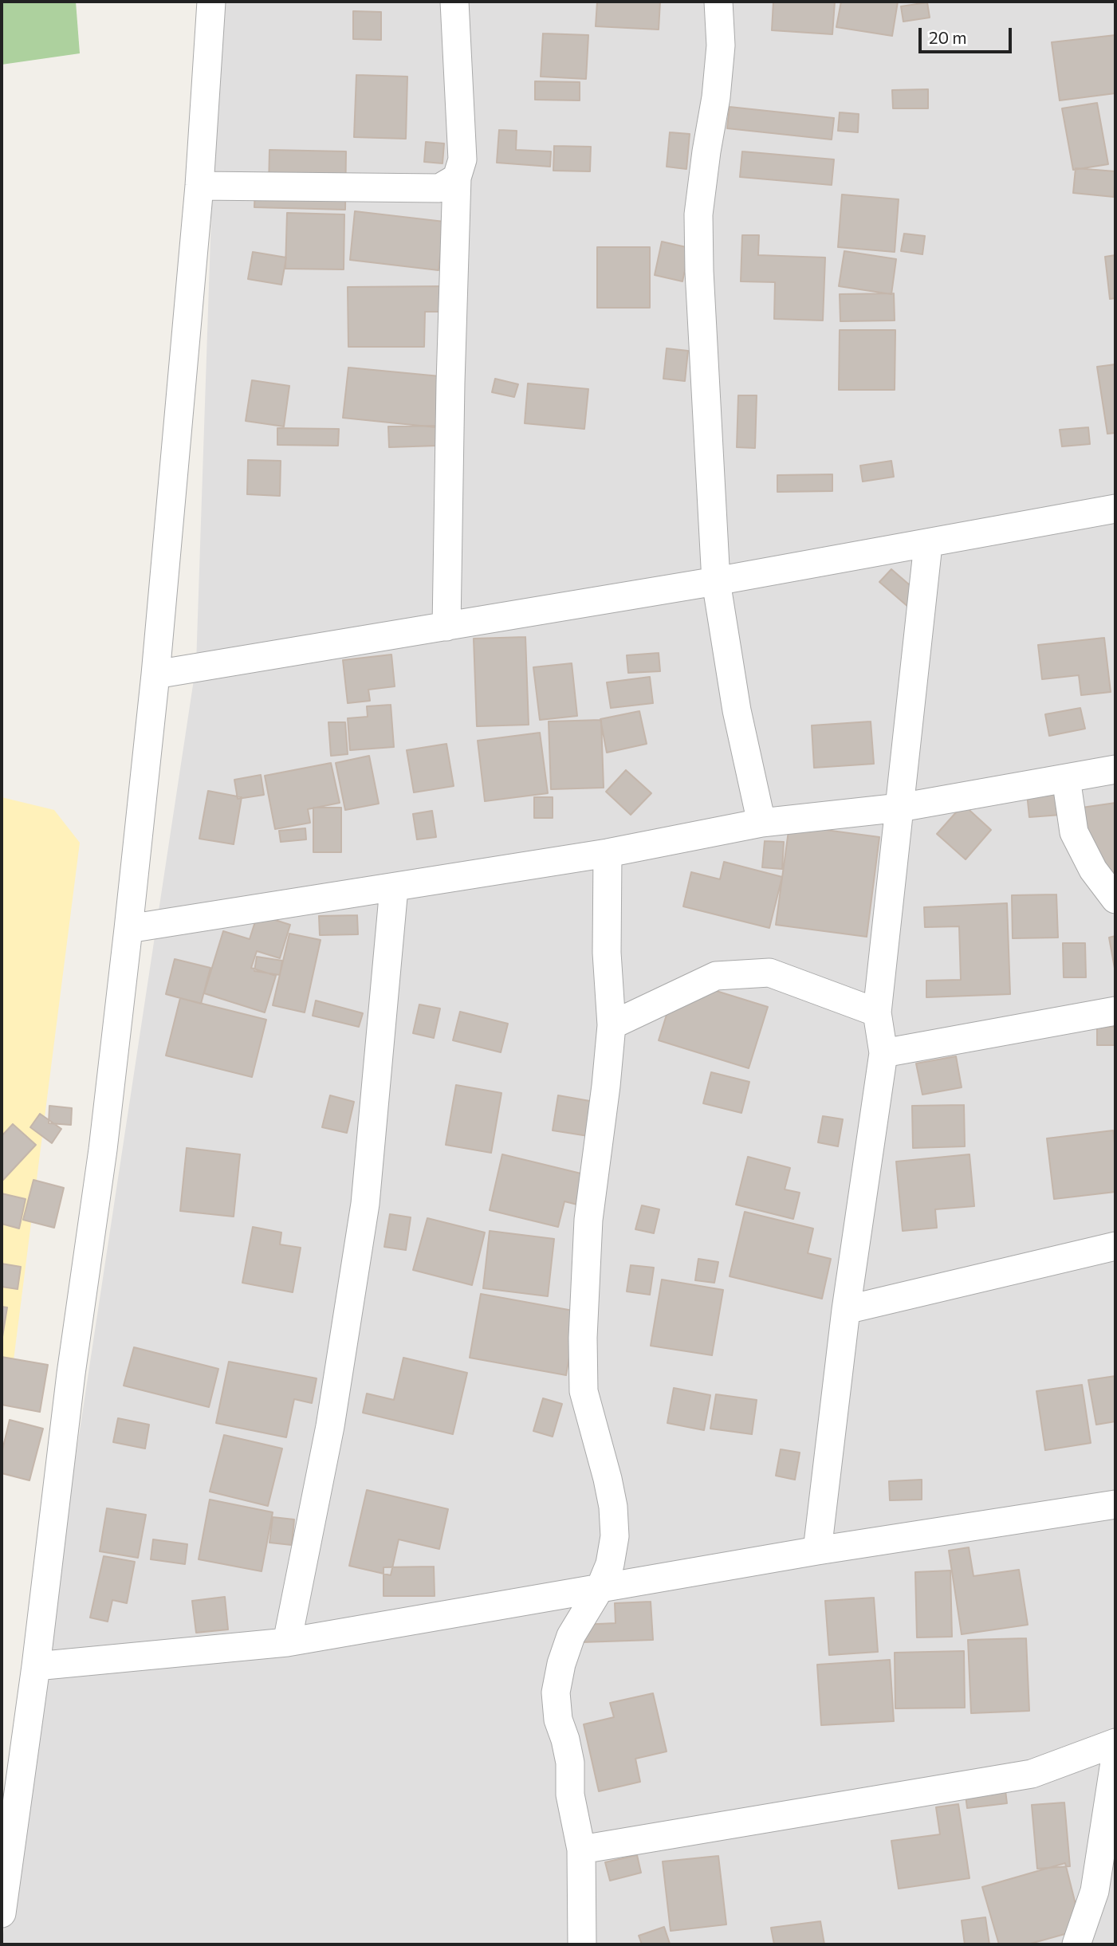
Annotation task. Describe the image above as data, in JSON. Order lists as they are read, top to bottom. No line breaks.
{"scale_bar":"20 m"}
